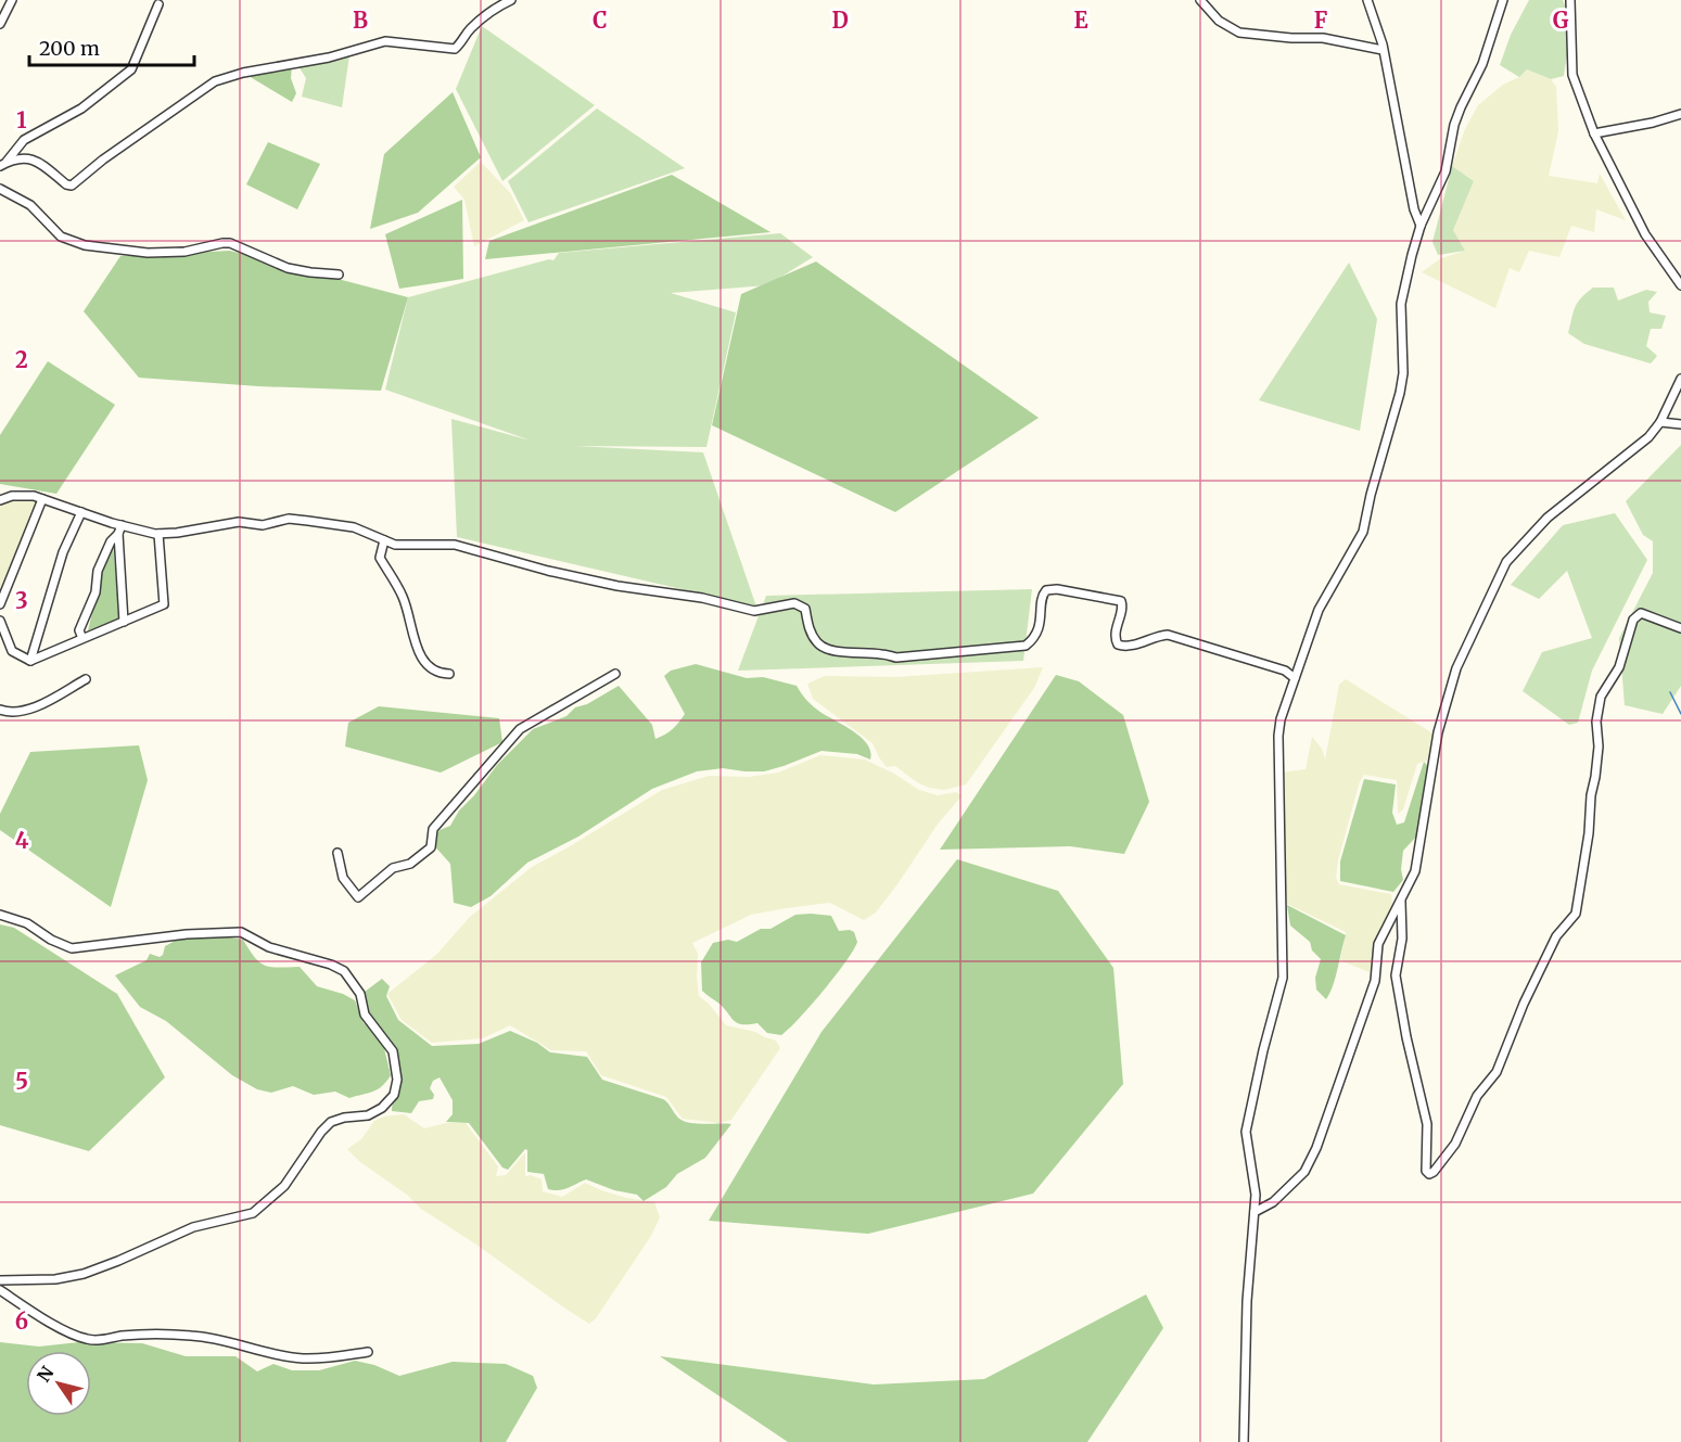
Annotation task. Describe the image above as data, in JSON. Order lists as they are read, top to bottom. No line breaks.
{"scale_bar":"200 m","north":"top left","grid":{"columns":["B","C","D","E","F","G"],"rows":["1","2","3","4","5","6"]}}
